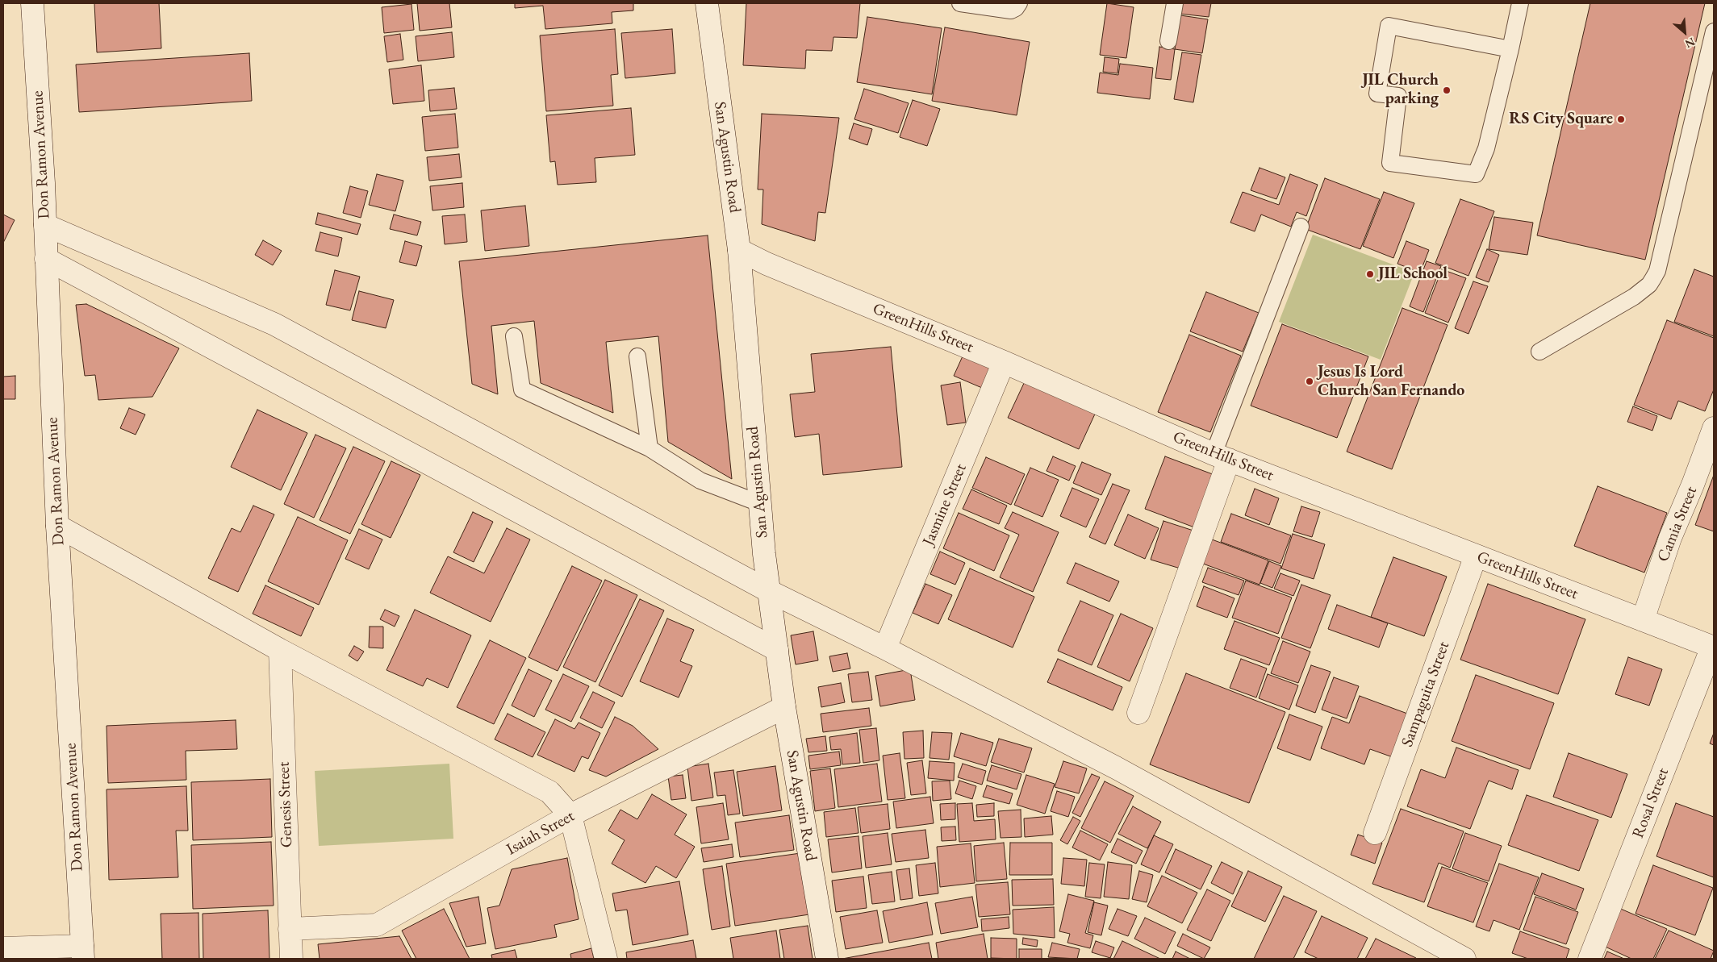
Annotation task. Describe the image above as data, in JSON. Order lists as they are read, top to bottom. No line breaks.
{"streets":{"street":["Don Ramon Avenue","San Agustin Road","GreenHills Street","Jasmine Street","Camia Street","Sampaguita Street","Rosal Street","Genesis Street","Isaiah Street"]},"crossings":[["San Agustin Road","GreenHills Street"],["San Agustin Road","Isaiah Street"],["GreenHills Street","Jasmine Street"],["GreenHills Street","Camia Street"],["GreenHills Street","Sampaguita Street"],["GreenHills Street","Rosal Street"],["Genesis Street","Isaiah Street"]],"places":["JIL Church parking","RS City Square","JIL School","Jesus Is Lord Church San Fernando"],"north":"bottom right"}
